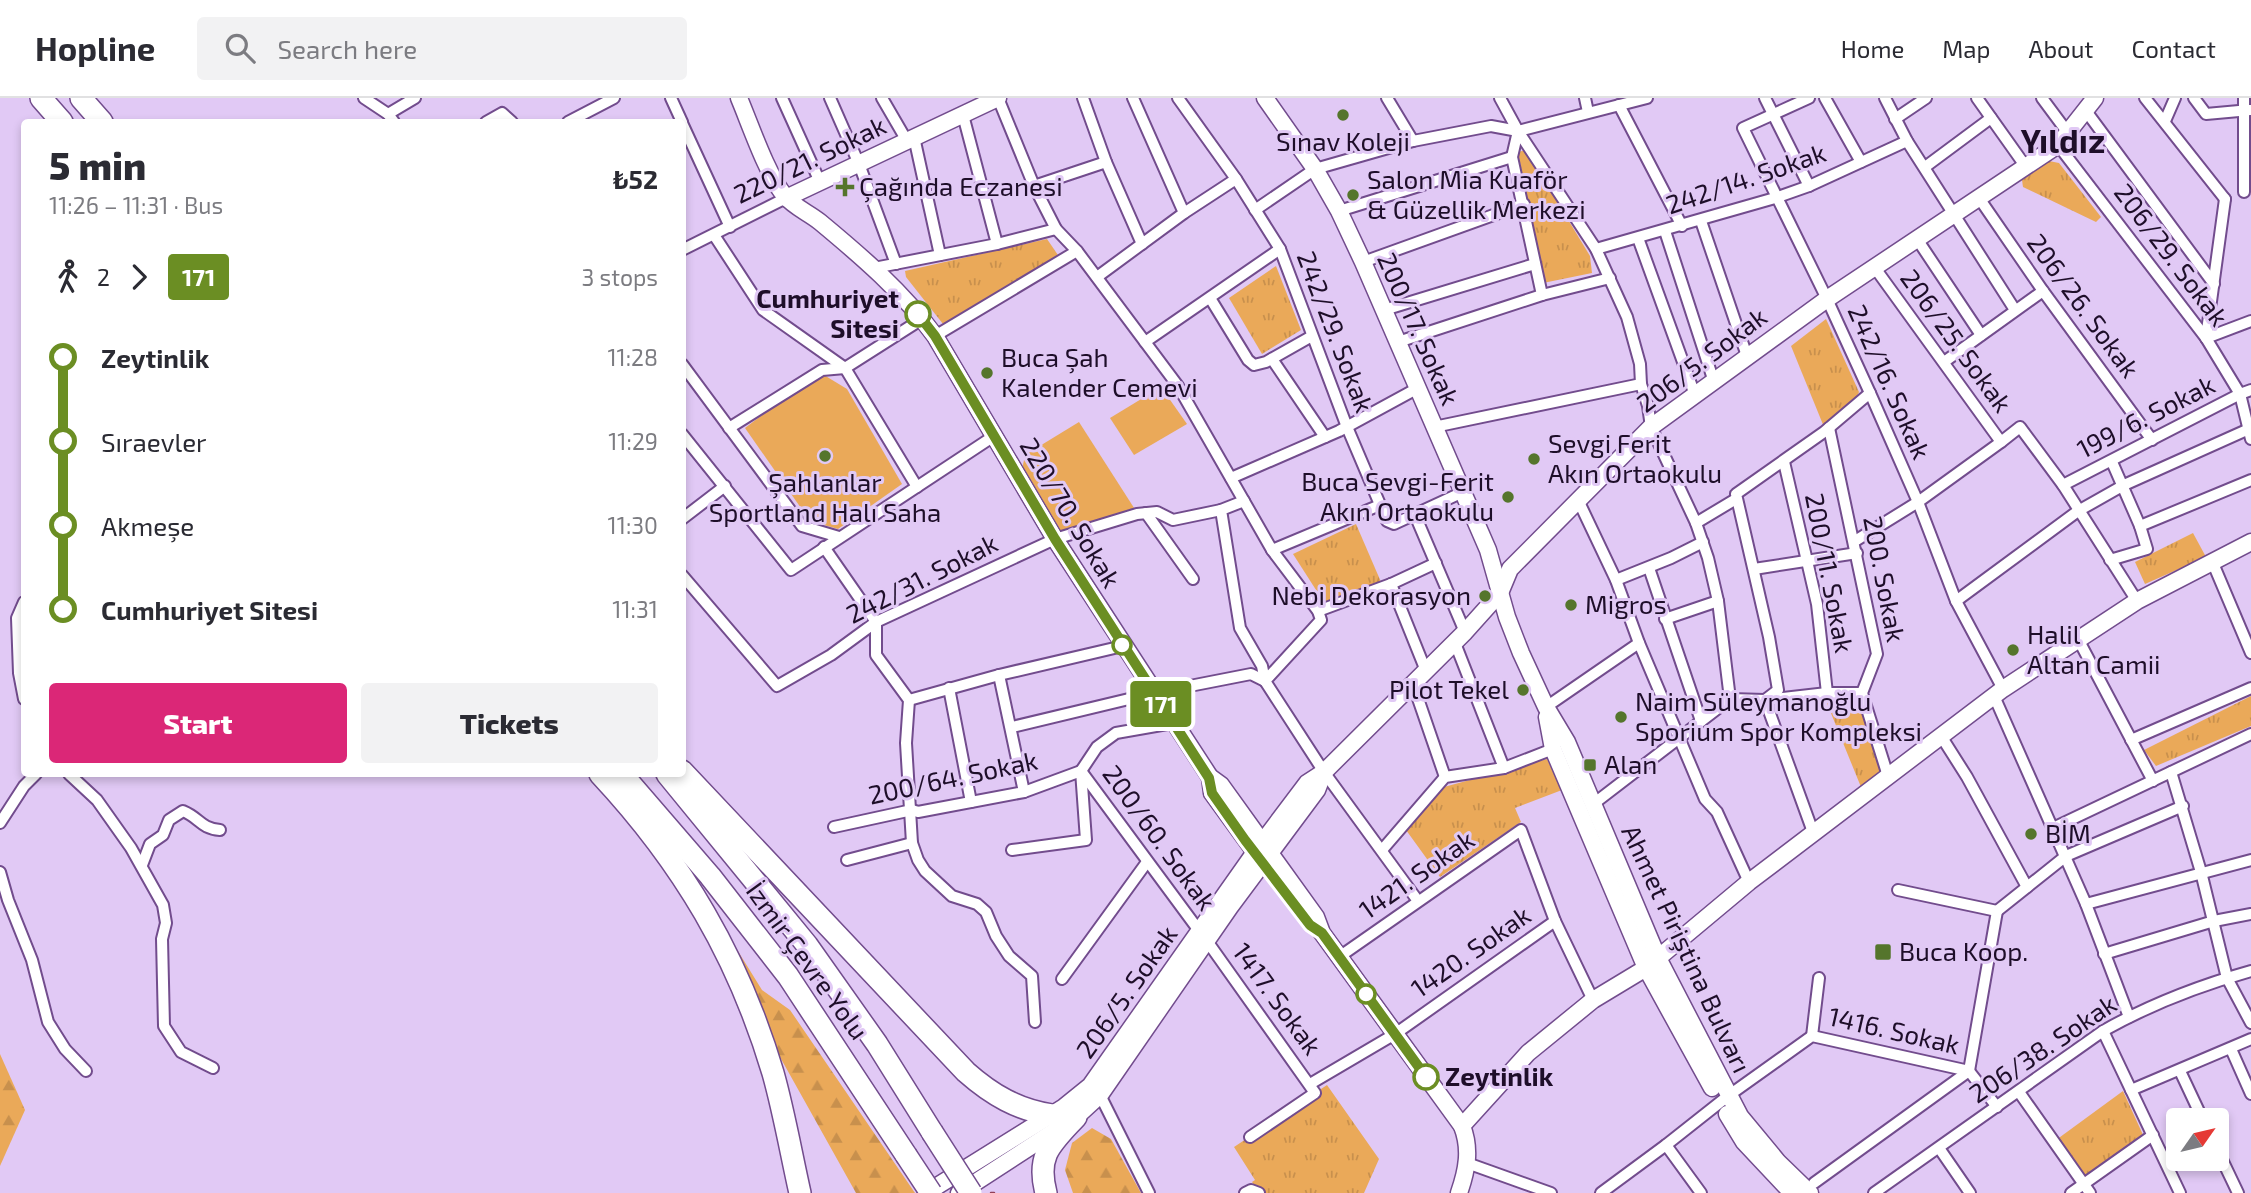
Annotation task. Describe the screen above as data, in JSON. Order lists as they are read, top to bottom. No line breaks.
{"streets":{"highway":["İzmir Çevre Yolu"],"main road":["220/21. Sokak","200/17. Sokak","206/5. Sokak","220/70. Sokak","Ahmet Piriştina Bulvarı"],"street":["242/14. Sokak","206/29. Sokak","206/26. Sokak","242/29. Sokak","206/25. Sokak","242/16. Sokak","199/6. Sokak","200/11. Sokak","242/31. Sokak","200. Sokak","200/64. Sokak","200/60. Sokak","1421. Sokak","1420. Sokak","1417. Sokak","1416. Sokak","206/38. Sokak"]},"crossings":[["220/21. Sokak","220/70. Sokak"],["242/14. Sokak","242/16. Sokak"],["206/29. Sokak","206/5. Sokak"],["206/29. Sokak","199/6. Sokak"],["206/26. Sokak","206/5. Sokak"],["206/26. Sokak","199/6. Sokak"],["200/17. Sokak","206/5. Sokak"],["200/17. Sokak","Ahmet Piriştina Bulvarı"],["206/25. Sokak","206/5. Sokak"],["206/25. Sokak","199/6. Sokak"],["206/5. Sokak","242/16. Sokak"],["206/5. Sokak","220/70. Sokak"],["206/5. Sokak","200/60. Sokak"],["206/5. Sokak","Ahmet Piriştina Bulvarı"],["206/5. Sokak","İzmir Çevre Yolu"],["206/5. Sokak","1417. Sokak"],["242/16. Sokak","206/38. Sokak"],["220/70. Sokak","242/31. Sokak"],["220/70. Sokak","1421. Sokak"],["220/70. Sokak","1420. Sokak"],["200/11. Sokak","200. Sokak"],["200/64. Sokak","200/60. Sokak"],["200/60. Sokak","1417. Sokak"],["1421. Sokak","1420. Sokak"],["Ahmet Piriştina Bulvarı","1416. Sokak"],["Ahmet Piriştina Bulvarı","206/38. Sokak"],["1420. Sokak","1417. Sokak"],["1416. Sokak","206/38. Sokak"]],"districts":["Yıldız"],"places":{"other":["Sınav Koleji","Salon Mia Kuaför & Güzellik Merkezi","Cumhuriyet Sitesi","Buca Şah Kalender Cemevi","Şahlanlar Sportland Halı Saha","Sevgi Ferit Akın Ortaokulu","Buca Sevgi-Ferit Akın Ortaokulu","Nebi Dekorasyon","Migros","Halil Altan Camii","Pilot Tekel","Naim Süleymanoğlu Sporium Spor Kompleksi","BİM","Zeytinlik"],"health":["Çağında Eczanesi"],"transit":["Alan","Buca Koop."]},"lines":["bus line 171"],"north":"top right","page":{"header":"Hopline","search":"Search here","nav":["Home","Map","About","Contact"],"on_map":"171","heading":["5 min","11:26 – 11:31 · Bus","₺52"],"legs":["2","171","3 stops"],"list":[{"name":"Zeytinlik","value":"11:28"},{"name":"Sıraevler","value":"11:29"},{"name":"Akmeşe","value":"11:30"},{"name":"Cumhuriyet Sitesi","value":"11:31"}],"buttons":["Start","Tickets"]}}
